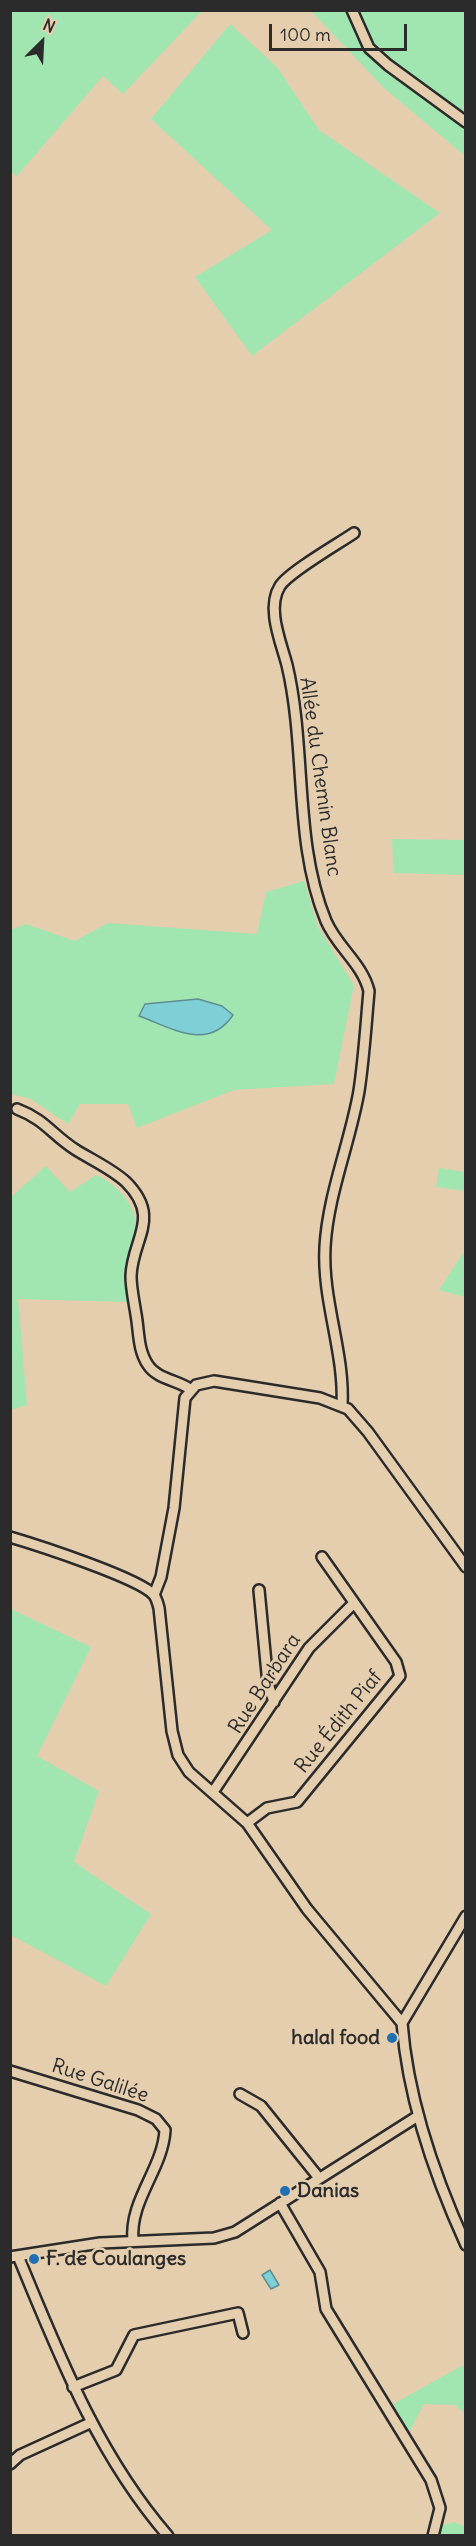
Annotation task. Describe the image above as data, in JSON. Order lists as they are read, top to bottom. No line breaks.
{"streets":{"street":["Allée du Chemin Blanc","Rue Barbara","Rue Édith Piaf","Rue Galilée"]},"crossings":[["Rue Barbara","Rue Édith Piaf"]],"places":["halal food","Danias","F. de Coulanges"],"scale_bar":"100 m","north":"top right"}
